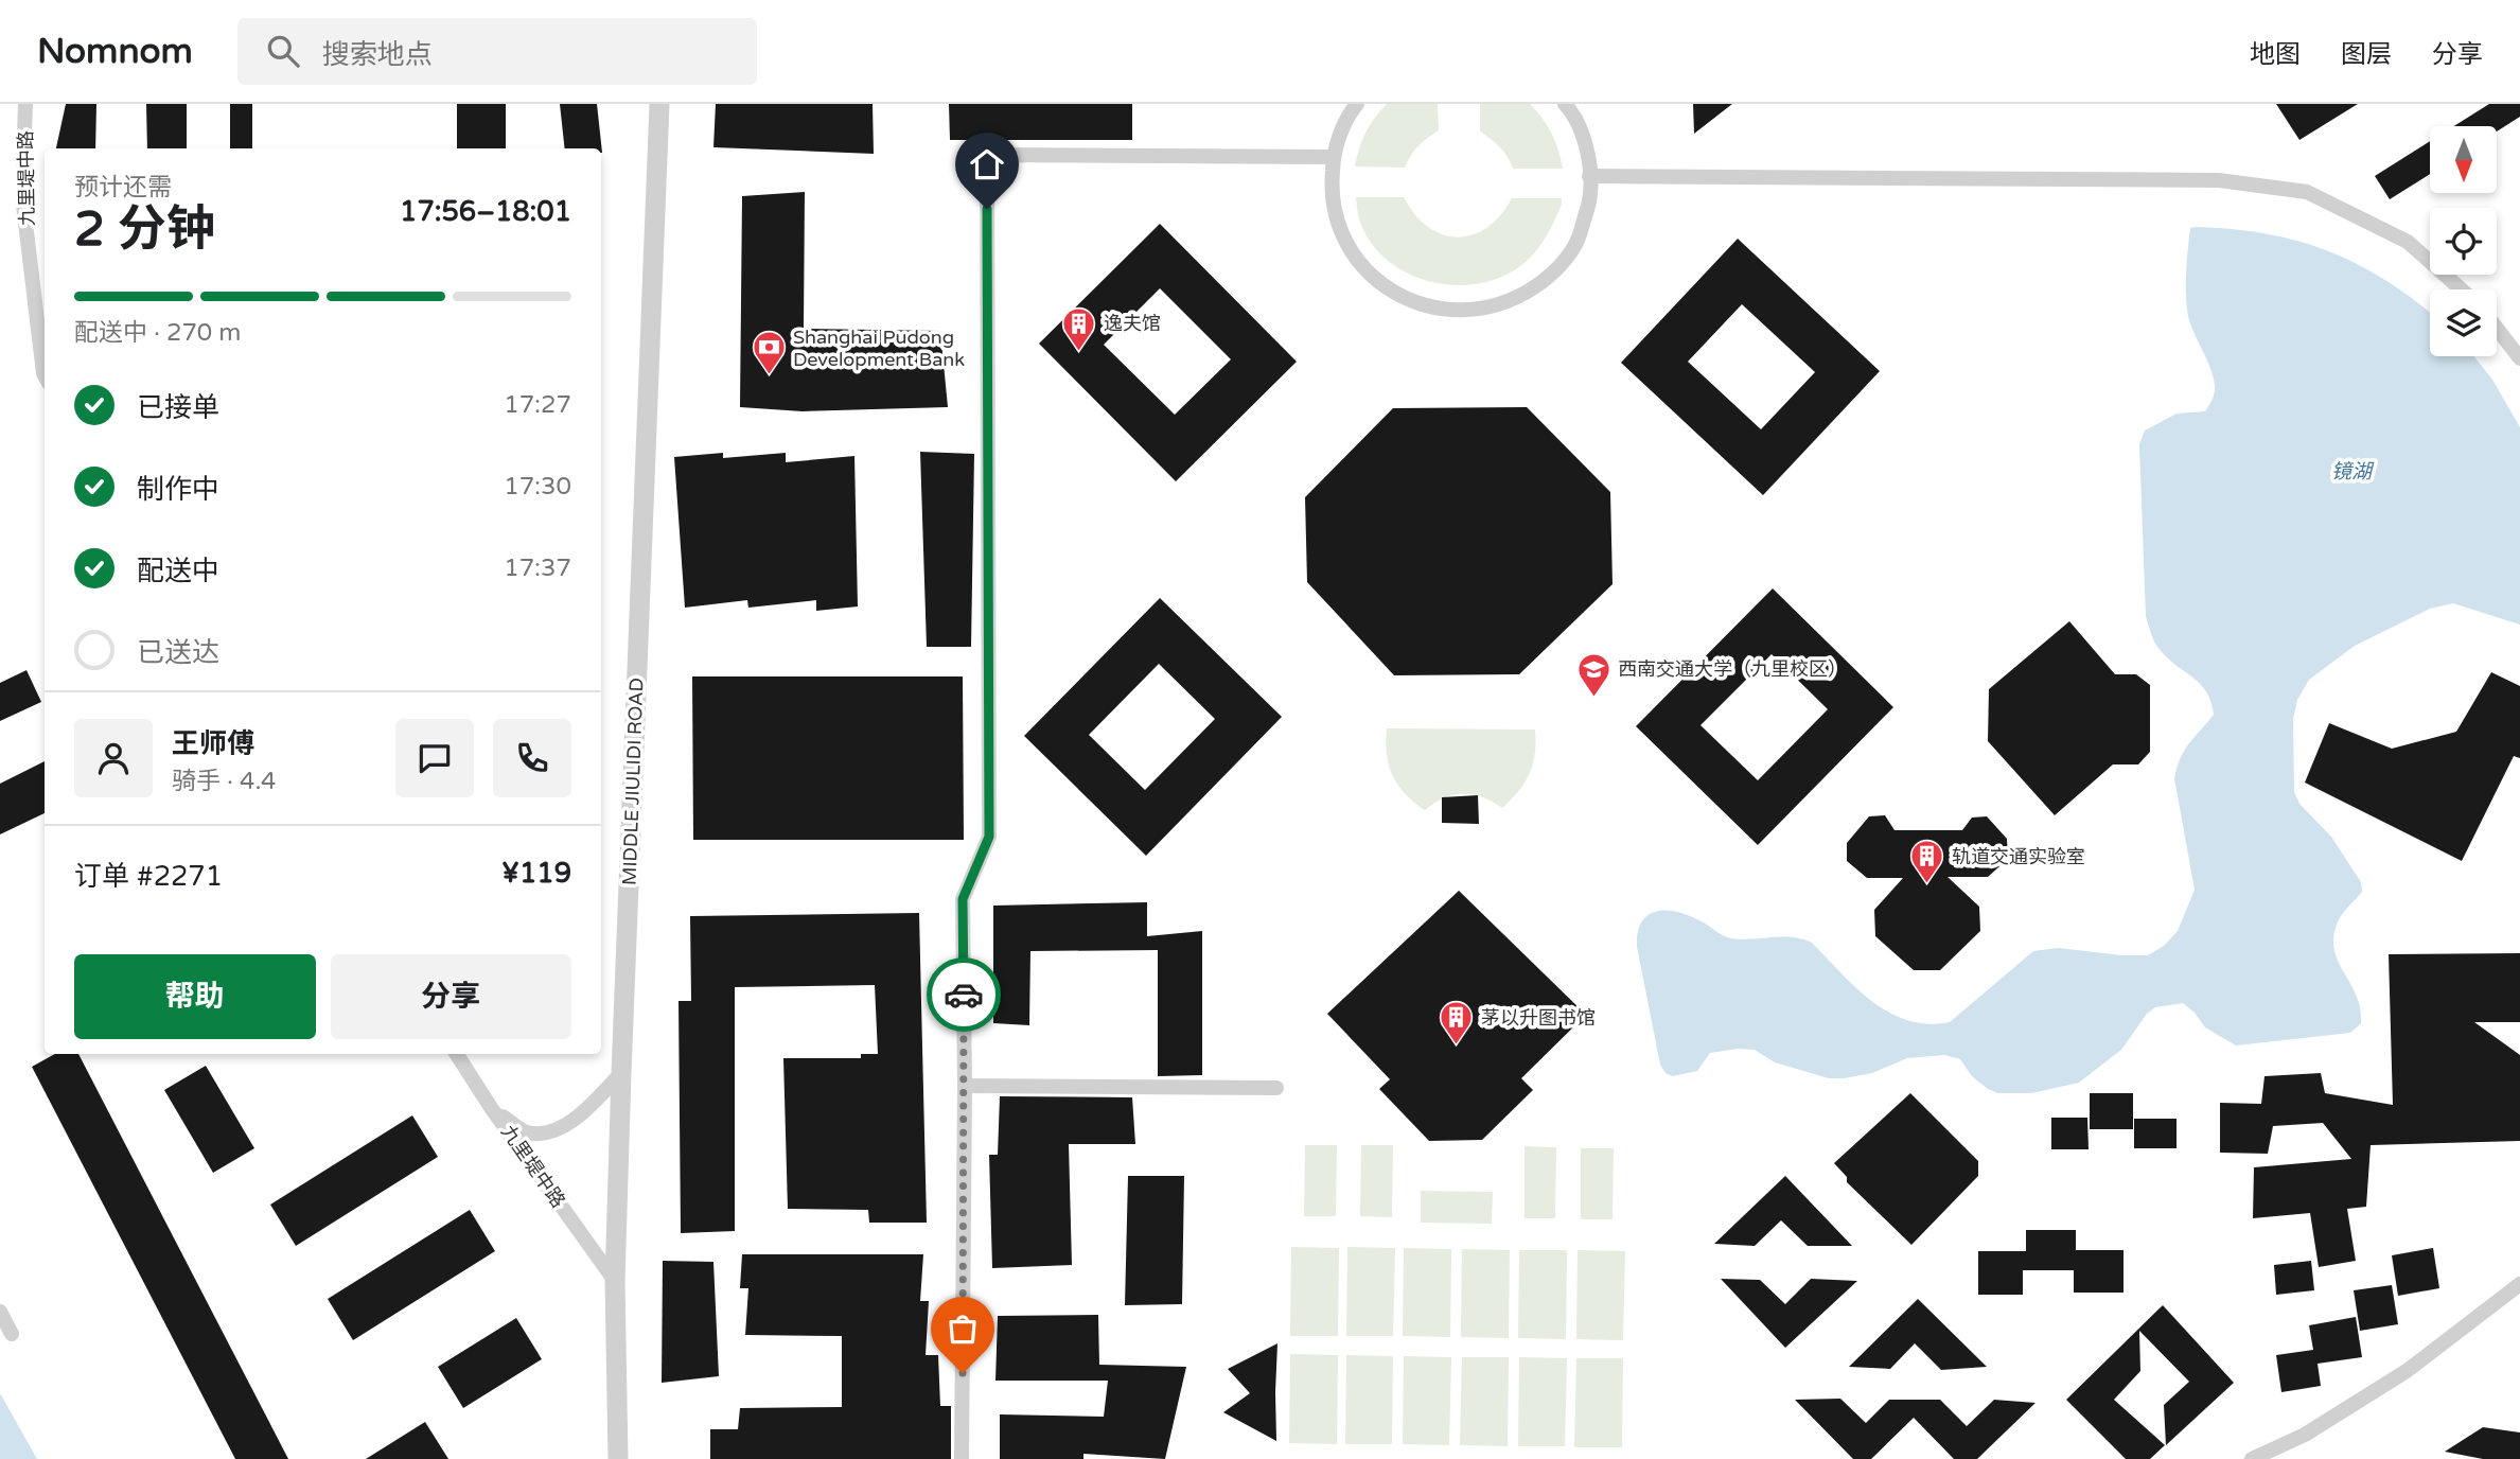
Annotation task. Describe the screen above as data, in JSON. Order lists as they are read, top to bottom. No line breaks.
{"streets":{"street":["九里堤中路","MIDDLE JIULIDI ROAD"]},"crossings":[["九里堤中路","MIDDLE JIULIDI ROAD"]],"water":["镜湖"],"places":{"building":["逸夫馆","轨道交通实验室","茅以升图书馆"],"bank":["Shanghai Pudong Development Bank"],"school or university":["西南交通大学（九里校区）"]},"north":"bottom","page":{"header":"Nomnom","search":"搜索地点","nav":["地图","图层","分享"],"heading":["2 分钟","预计还需","17:56–18:01"],"panel":["王师傅","骑手 · 4.4","订单 #2271","¥119"],"bar":"配送中 · 270 m","list":[["已接单","17:27"],["制作中","17:30"],["配送中","17:37"],"已送达"],"buttons":["帮助","分享"]}}
